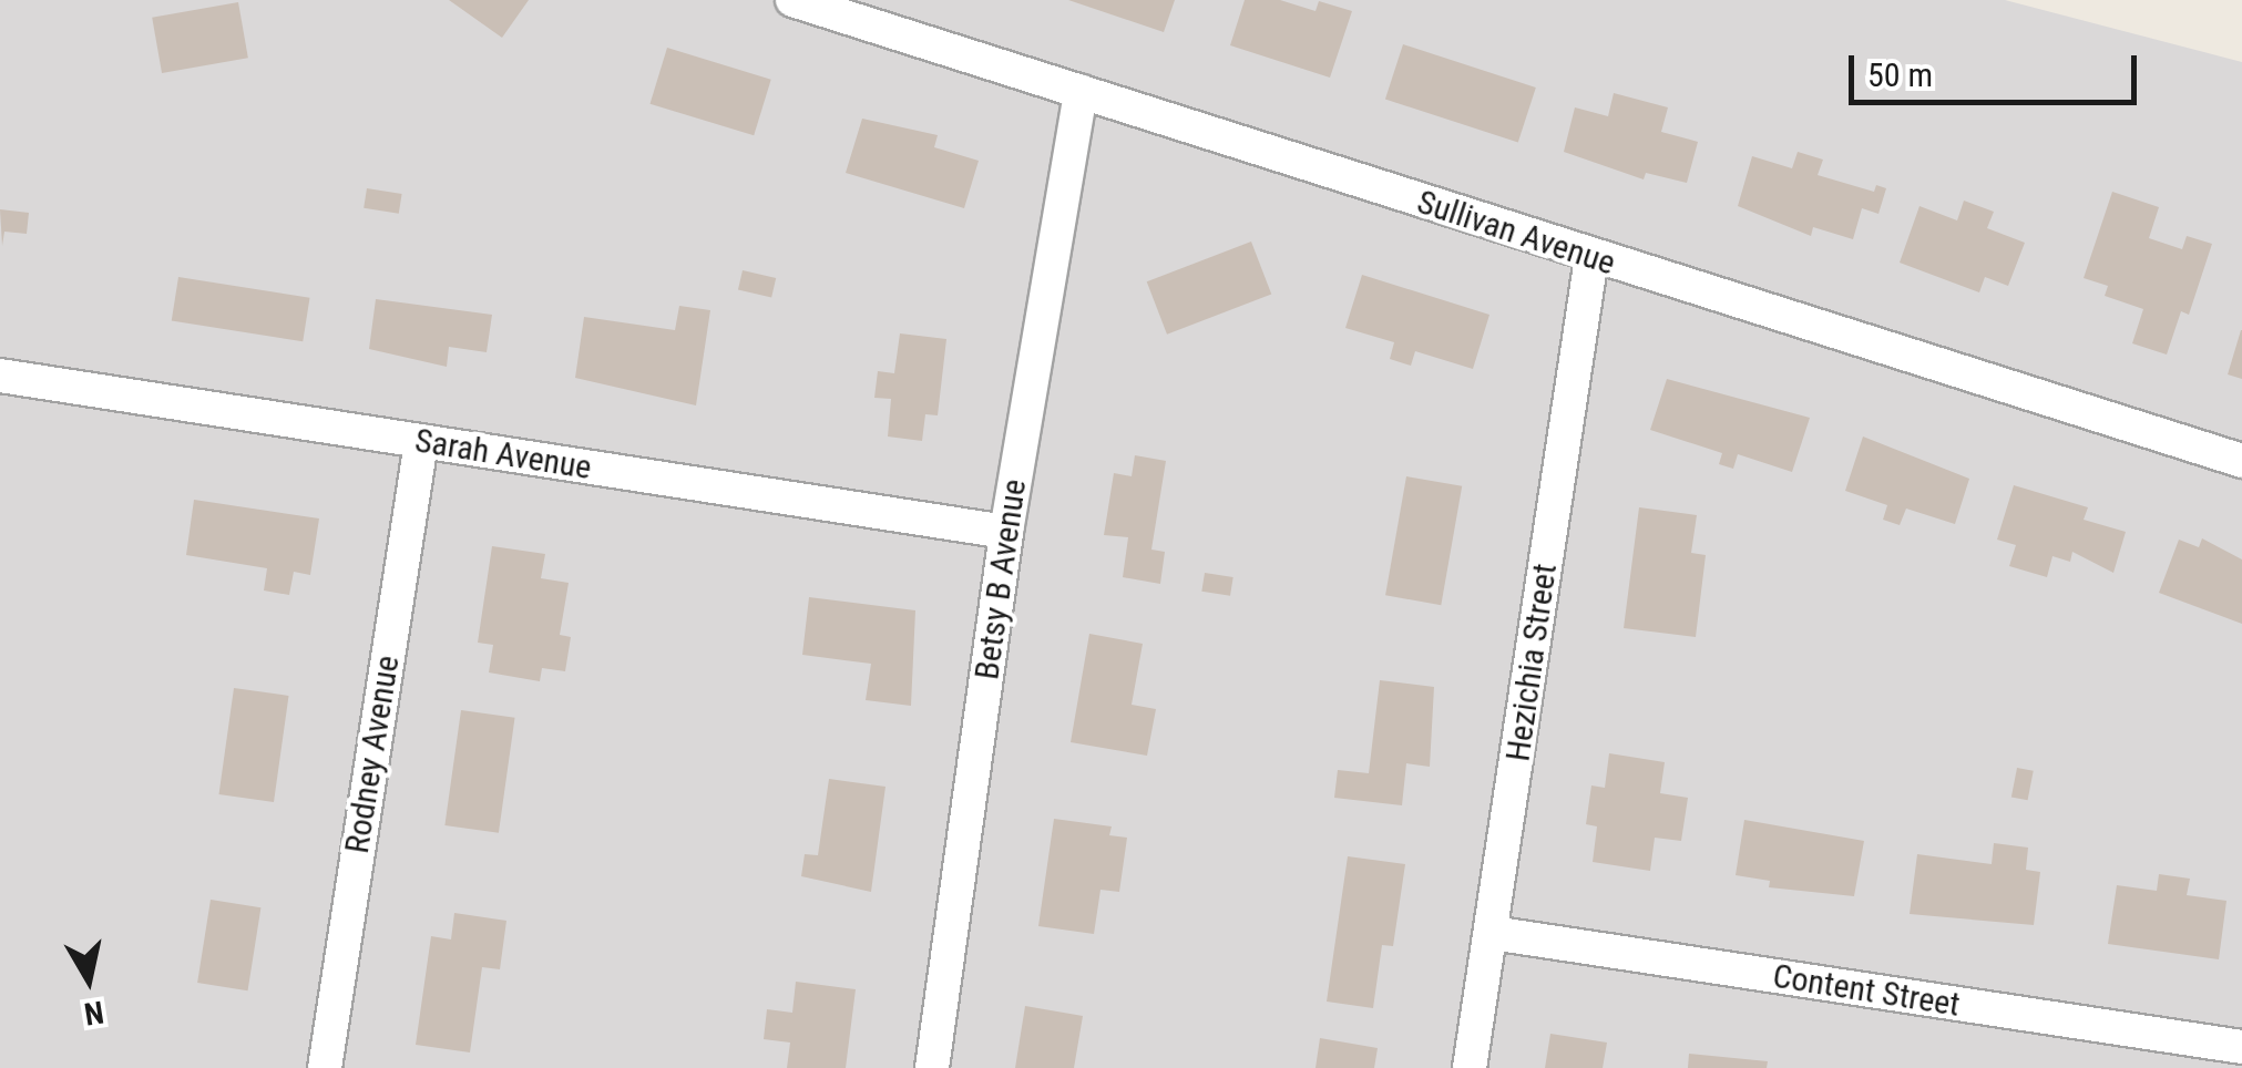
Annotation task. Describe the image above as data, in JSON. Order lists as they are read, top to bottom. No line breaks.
{"streets":{"street":["Sullivan Avenue","Sarah Avenue","Betsy B Avenue","Hezichia Street","Rodney Avenue","Content Street"]},"crossings":[["Sullivan Avenue","Betsy B Avenue"],["Sullivan Avenue","Hezichia Street"],["Sarah Avenue","Betsy B Avenue"],["Sarah Avenue","Rodney Avenue"],["Hezichia Street","Content Street"]],"scale_bar":"50 m","north":"bottom"}
